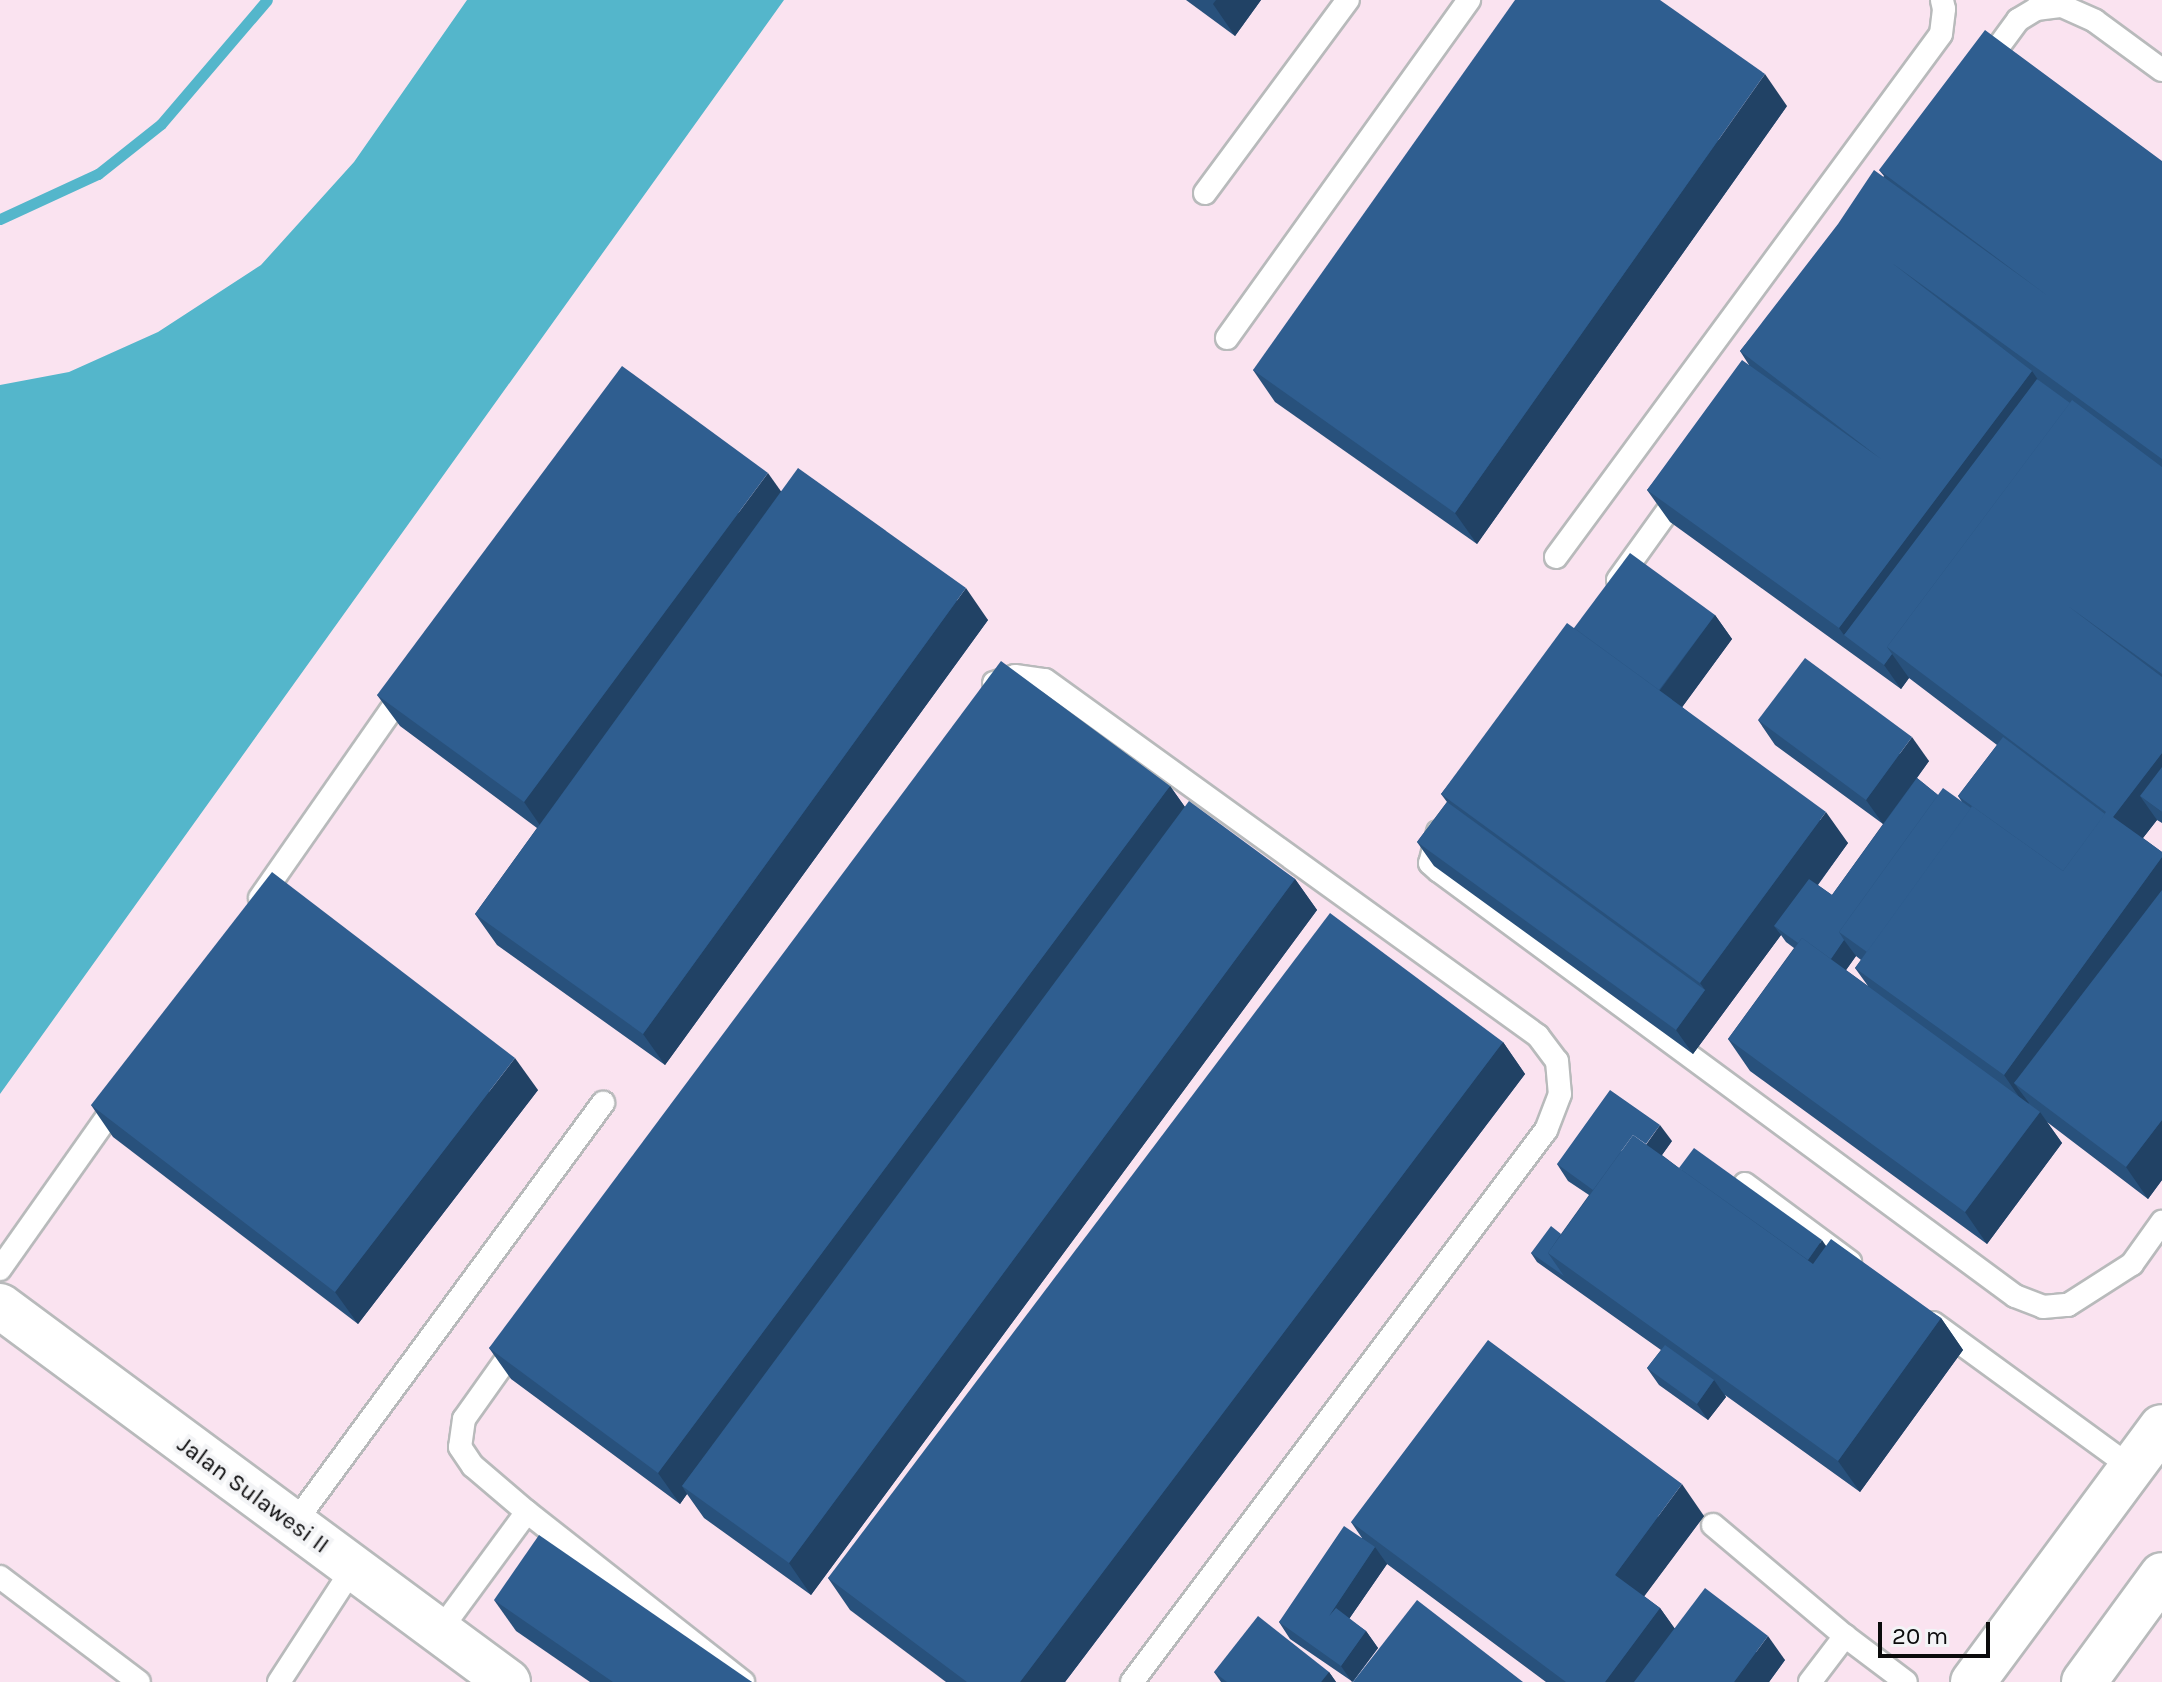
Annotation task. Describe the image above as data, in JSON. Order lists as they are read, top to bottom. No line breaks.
{"streets":{"street":["Jalan Sulawesi II"]},"scale_bar":"20 m"}
